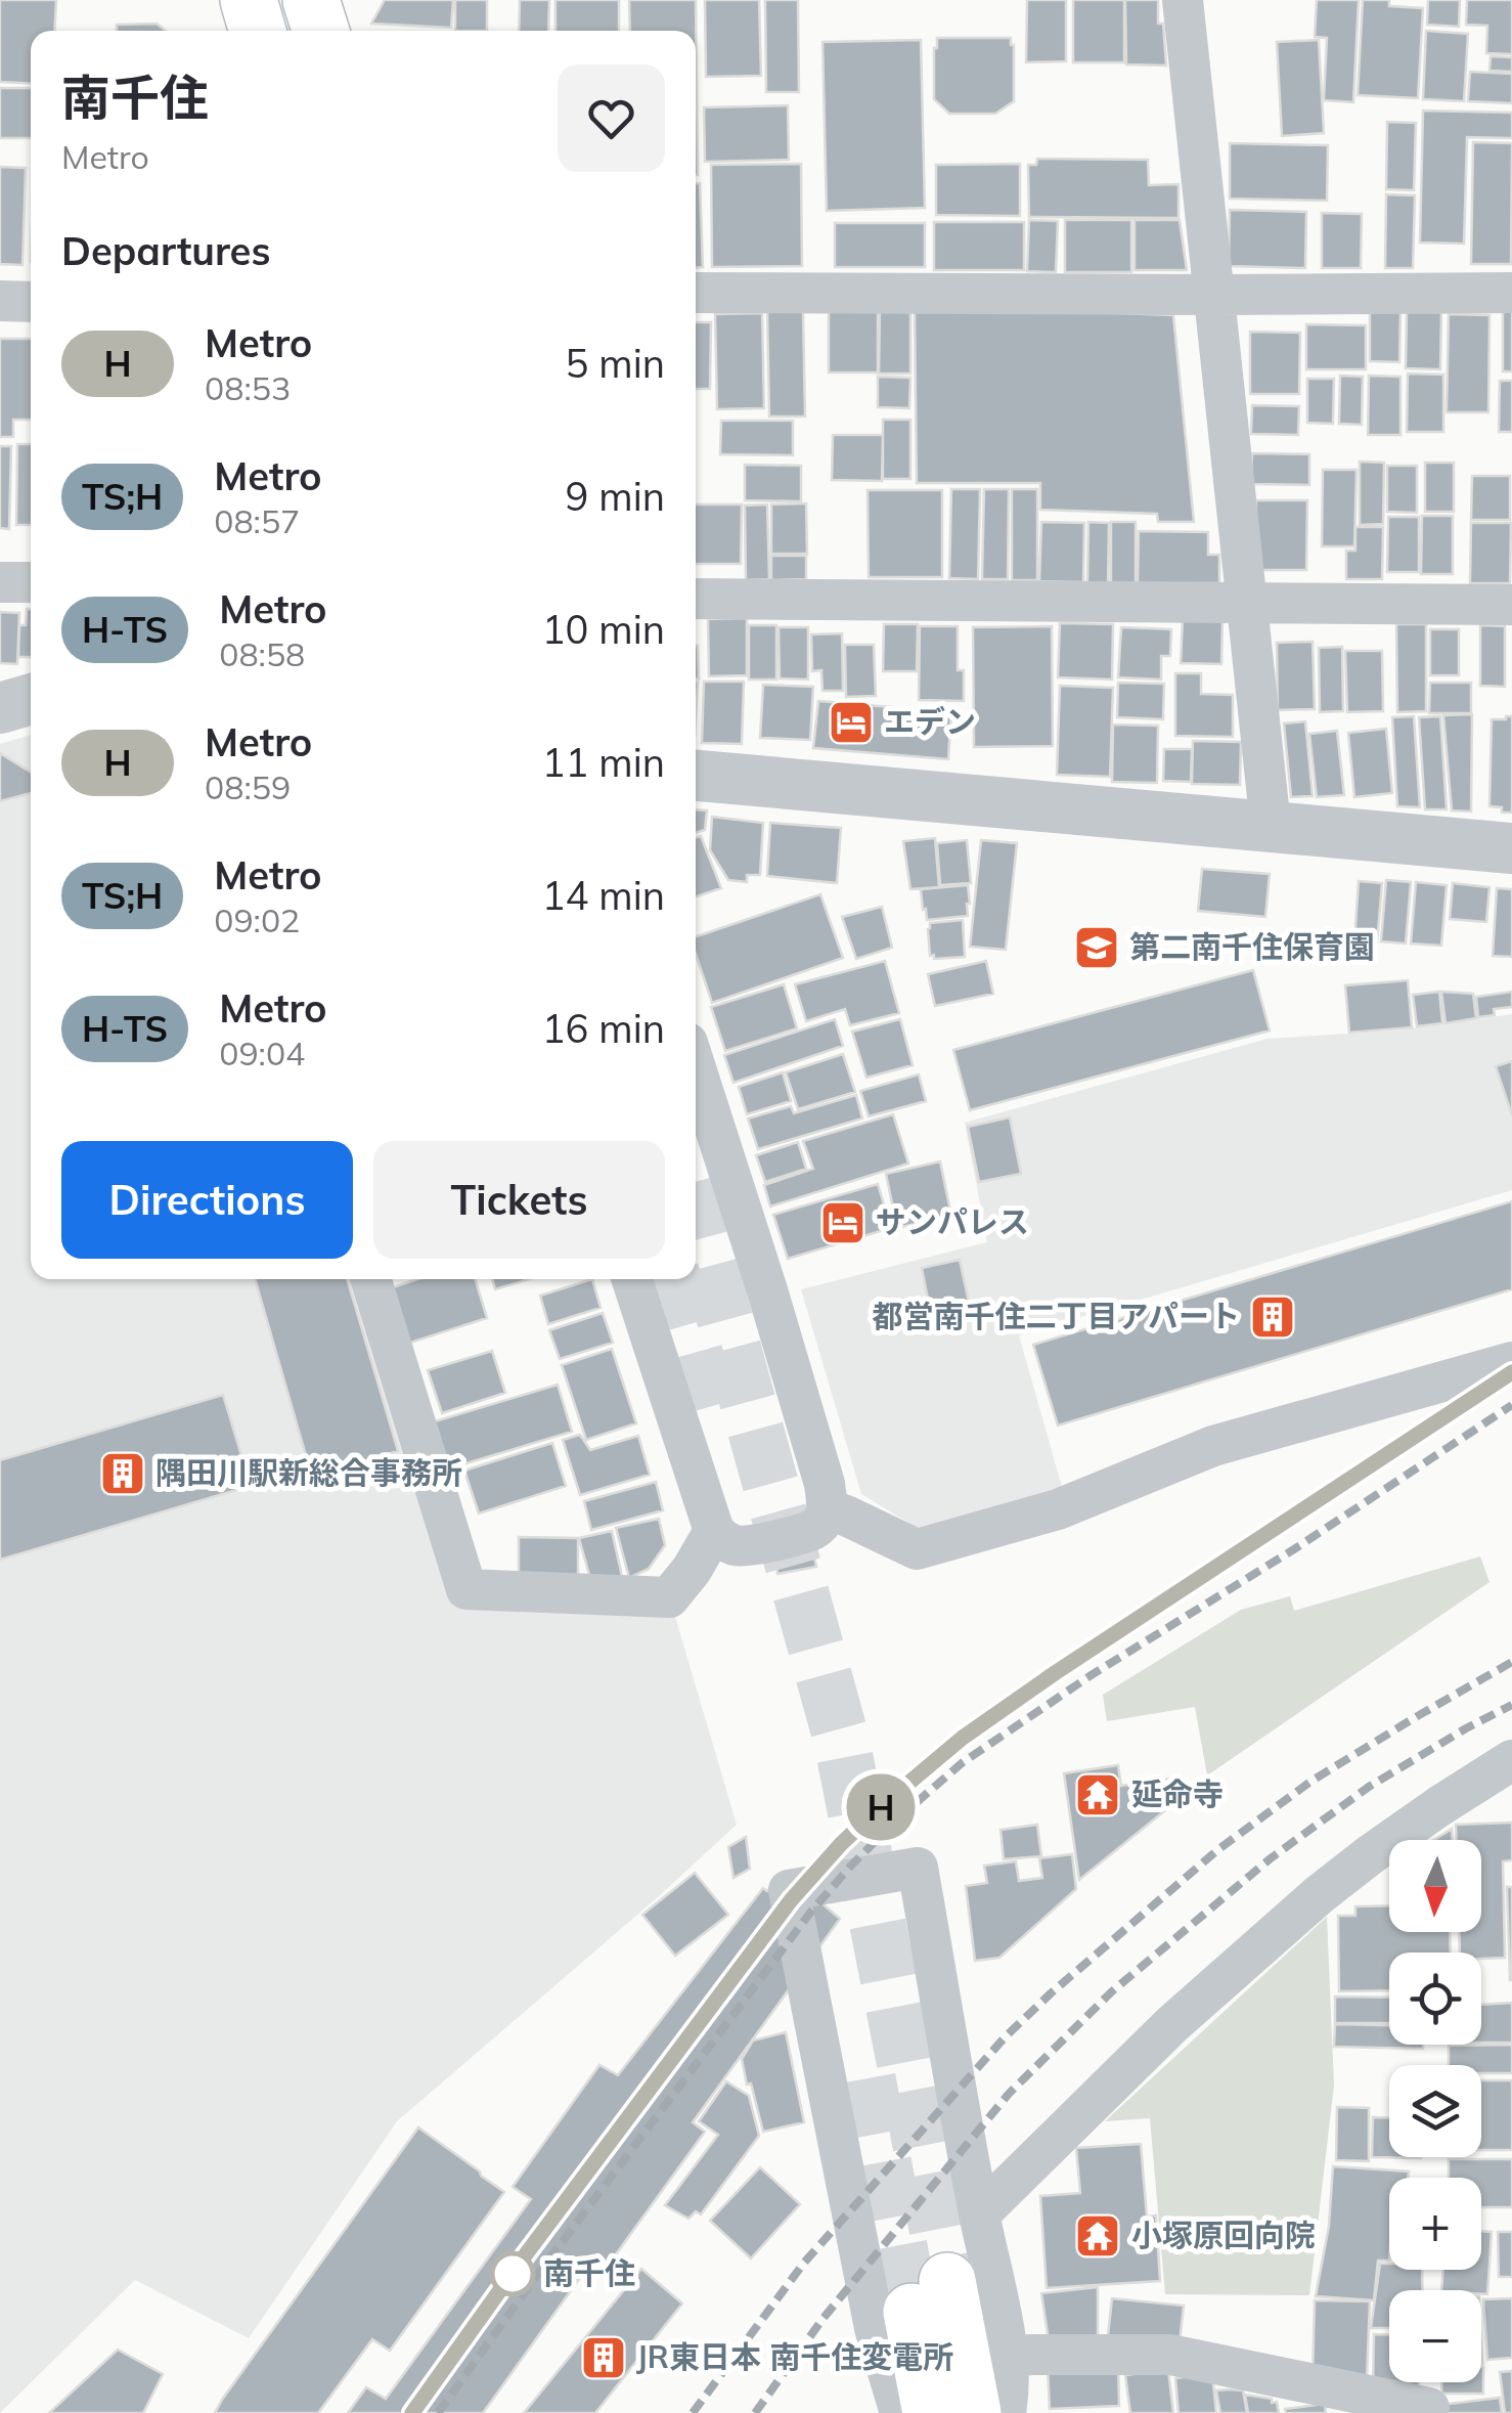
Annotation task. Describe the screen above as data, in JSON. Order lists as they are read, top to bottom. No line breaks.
{"places":{"hotel":["エデン","サンパレス"],"school or university":["第二南千住保育園"],"building":["都営南千住二丁目アパート","隅田川駅新総合事務所","JR東日本 南千住変電所"],"temple":["延命寺","小塚原回向院"],"other":["南千住"]},"lines":["metro line H"],"north":"bottom","page":{"on_map":"H","heading":[["南千住","Metro"],"Departures"],"list":[{"mark":"H","name":"Metro","note":"08:53","value":"5 min"},{"mark":"TS;H","name":"Metro","note":"08:57","value":"9 min"},{"mark":"H-TS","name":"Metro","note":"08:58","value":"10 min"},{"mark":"H","name":"Metro","note":"08:59","value":"11 min"},{"mark":"TS;H","name":"Metro","note":"09:02","value":"14 min"},{"mark":"H-TS","name":"Metro","note":"09:04","value":"16 min"}],"buttons":["Directions","Tickets"],"map_buttons":["+","−"]}}
